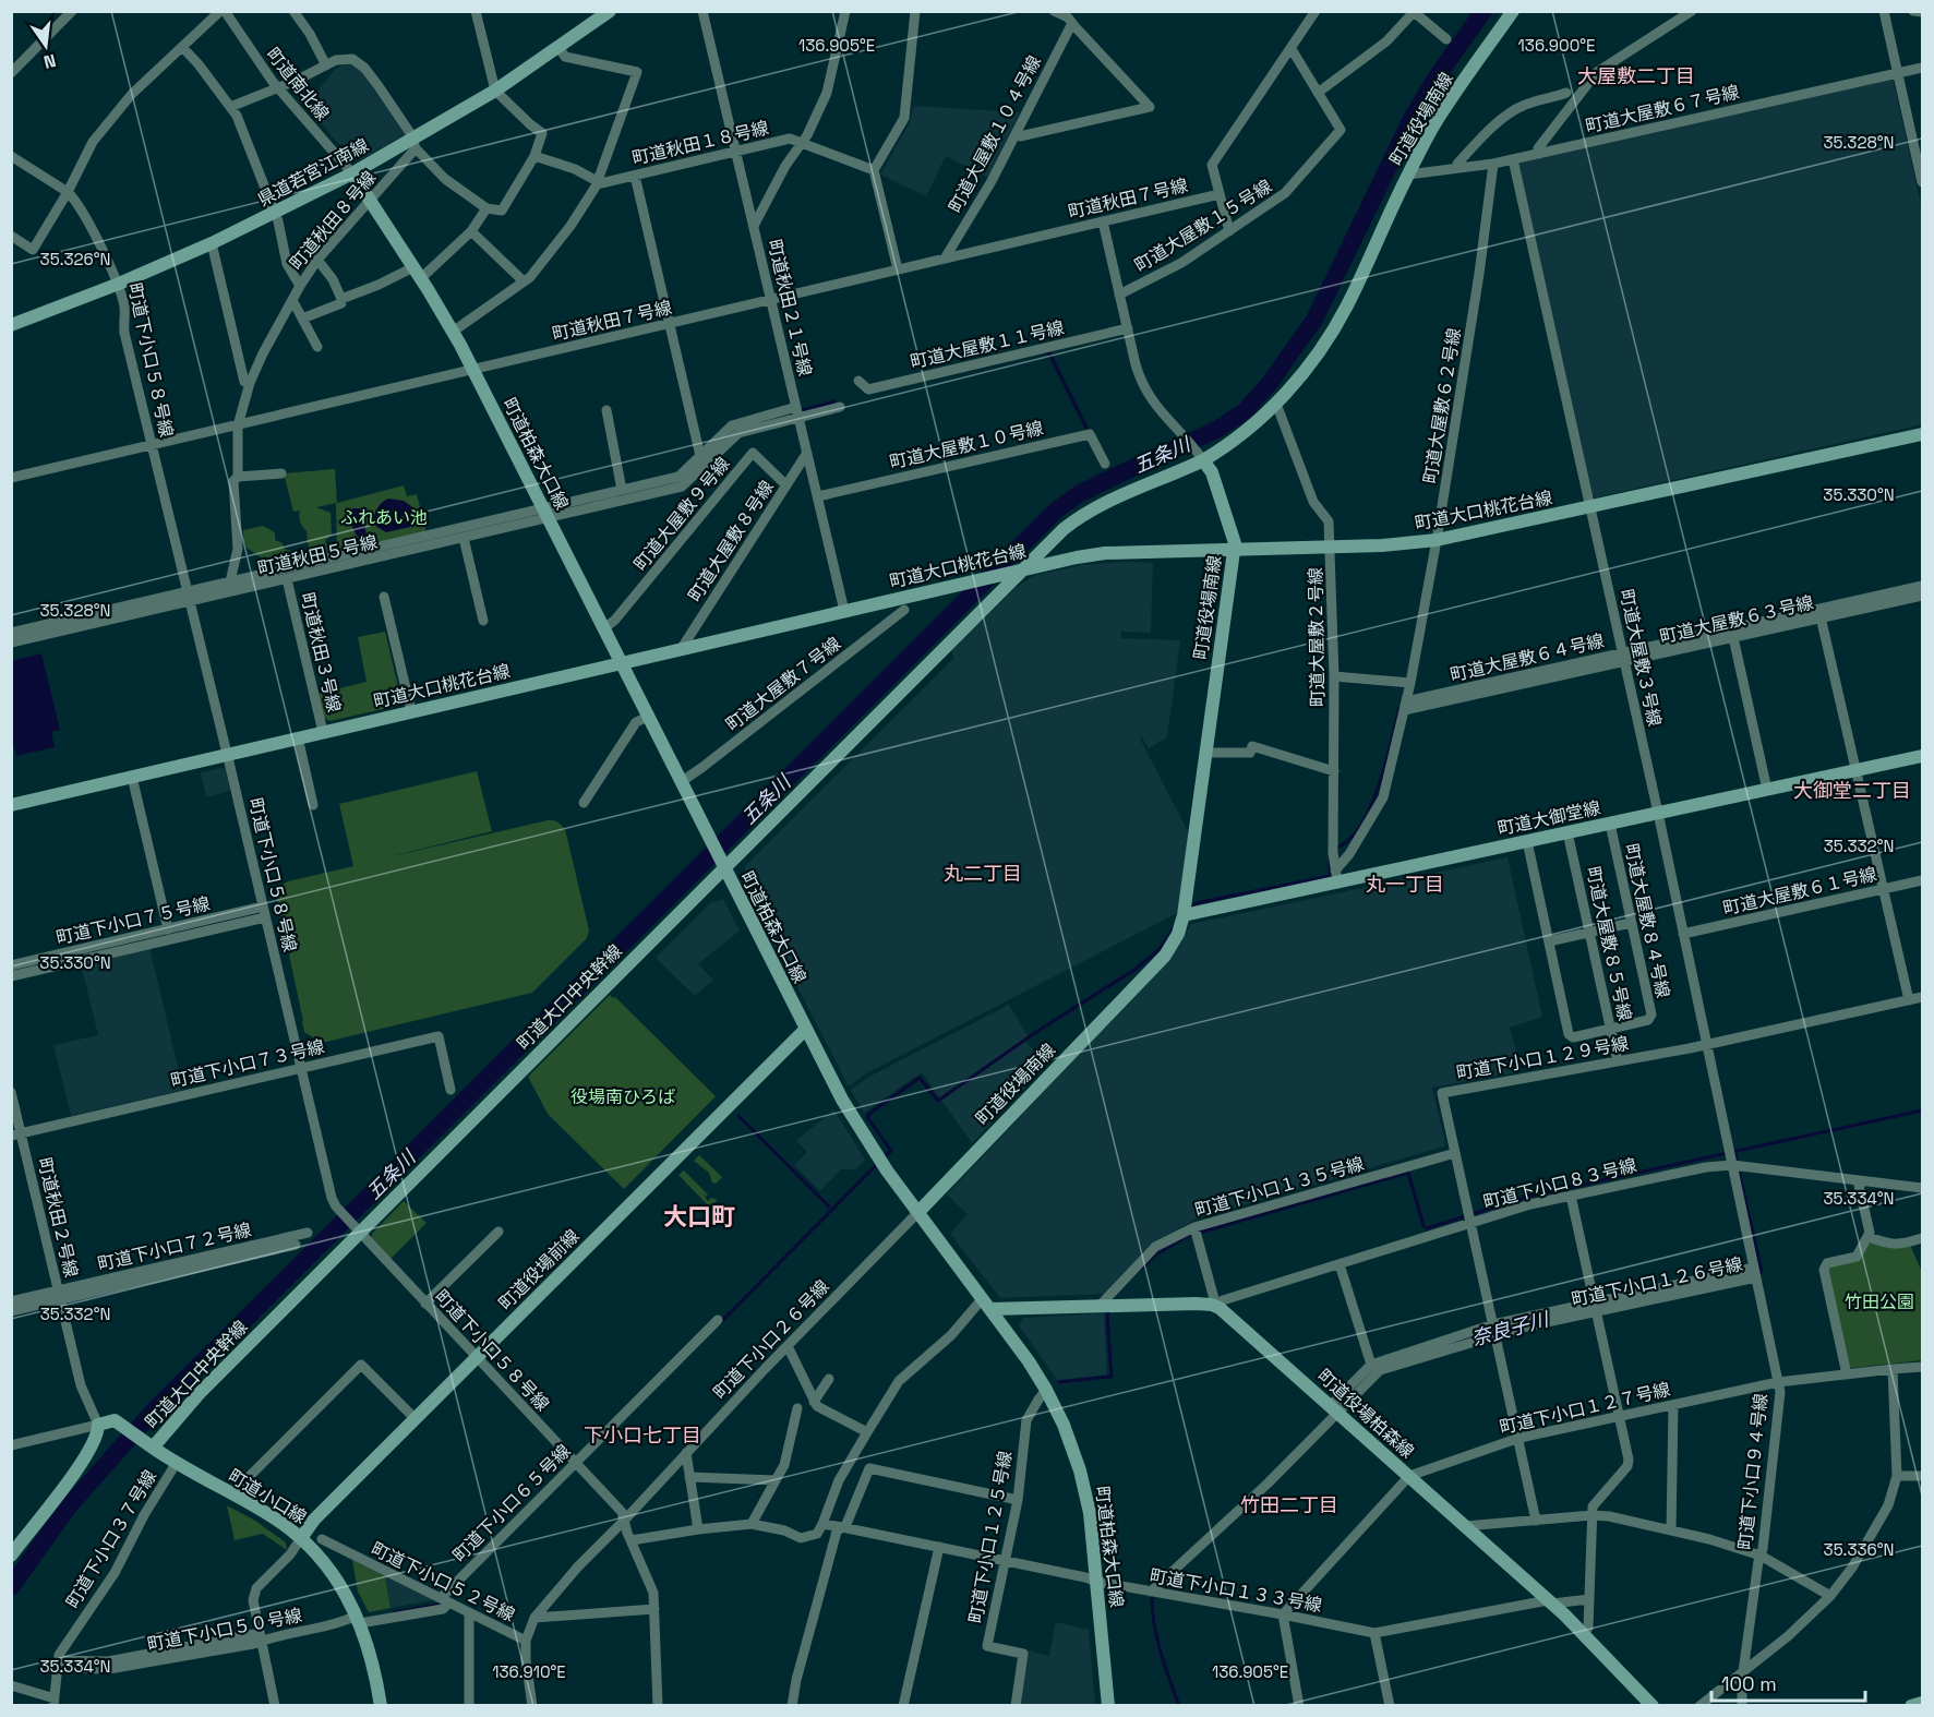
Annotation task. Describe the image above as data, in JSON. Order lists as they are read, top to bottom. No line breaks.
{"streets":{"street":["町道南北線","町道大屋敷６７号線","町道役場南線","町道大屋敷１０４号線","町道秋田１８号線","県道若宮江南線","町道秋田７号線","町道秋田８号線","町道大屋敷１５号線","町道秋田２１号線","町道大屋敷１１号線","町道下小口５８号線","町道大屋敷６２号線","町道大屋敷１０号線","町道柏森大口線","町道大口桃花台線","町道大屋敷９号線","町道大屋敷８号線","町道秋田５号線","町道大屋敷６３号線","町道大屋敷２号線","町道秋田３号線","町道大屋敷３号線","町道大屋敷７号線","町道大御堂線","町道大屋敷６１号線","町道下小口７５号線","町道大屋敷８４号線","町道大屋敷８５号線","町道大口中央幹線","町道下小口１２９号線","町道下小口７３号線","町道下小口８３号線","町道下小口１３５号線","町道秋田２号線","町道下小口７２号線","町道役場前線","町道下小口１２６号線","町道下小口２６号線","町道下小口１２７号線","町道役場柏森線","町道下小口９４号線","町道小口線","町道下小口６５号線","町道下小口１２５号線","町道下小口３７号線","町道下小口５２号線","町道下小口１３３号線","町道下小口５０号線"]},"crossings":[["町道南北線","県道若宮江南線"],["町道南北線","町道柏森大口線"],["町道大屋敷６７号線","町道役場南線"],["町道大屋敷６７号線","町道大屋敷６２号線"],["町道大屋敷６７号線","町道大屋敷３号線"],["町道役場南線","町道柏森大口線"],["町道役場南線","町道大口桃花台線"],["町道役場南線","町道大屋敷２号線"],["町道役場南線","町道大御堂線"],["町道役場南線","町道大口中央幹線"],["町道役場南線","町道下小口２６号線"],["町道大屋敷１０４号線","町道秋田７号線"],["町道秋田１８号線","町道秋田２１号線"],["県道若宮江南線","町道秋田８号線"],["県道若宮江南線","町道下小口５８号線"],["県道若宮江南線","町道柏森大口線"],["町道秋田７号線","町道秋田８号線"],["町道秋田７号線","町道秋田２１号線"],["町道秋田７号線","町道下小口５８号線"],["町道秋田７号線","町道柏森大口線"],["町道秋田８号線","町道柏森大口線"],["町道秋田２１号線","町道大屋敷１０号線"],["町道秋田２１号線","町道大口桃花台線"],["町道秋田２１号線","町道大屋敷８号線"],["町道秋田２１号線","町道秋田５号線"],["町道下小口５８号線","町道大口桃花台線"],["町道下小口５８号線","町道秋田５号線"],["町道下小口５８号線","町道下小口７５号線"],["町道下小口５８号線","町道大口中央幹線"],["町道下小口５８号線","町道下小口７３号線"],["町道下小口５８号線","町道役場前線"],["町道下小口５８号線","町道下小口２６号線"],["町道下小口５８号線","町道下小口６５号線"],["町道大屋敷６２号線","町道大口桃花台線"],["町道大屋敷６２号線","町道大屋敷６３号線"],["町道大屋敷６２号線","町道大屋敷２号線"],["町道大屋敷６２号線","町道大御堂線"],["町道柏森大口線","町道大口桃花台線"],["町道柏森大口線","町道大屋敷９号線"],["町道柏森大口線","町道秋田５号線"],["町道柏森大口線","町道大屋敷７号線"],["町道柏森大口線","町道大口中央幹線"],["町道柏森大口線","町道役場前線"],["町道柏森大口線","町道下小口２６号線"],["町道柏森大口線","町道下小口１２５号線"],["町道柏森大口線","町道下小口１３３号線"],["町道大口桃花台線","町道大屋敷８号線"],["町道大口桃花台線","町道大屋敷２号線"],["町道大口桃花台線","町道秋田３号線"],["町道大口桃花台線","町道大屋敷３号線"],["町道大口桃花台線","町道大口中央幹線"],["町道大屋敷９号線","町道大屋敷８号線"],["町道秋田５号線","町道秋田３号線"],["町道大屋敷６３号線","町道大屋敷３号線"],["町道大屋敷２号線","町道大御堂線"],["町道大屋敷３号線","町道大御堂線"],["町道大屋敷３号線","町道大屋敷６１号線"],["町道大屋敷３号線","町道下小口１２９号線"],["町道大屋敷３号線","町道下小口８３号線"],["町道大屋敷３号線","町道下小口９４号線"],["町道大御堂線","町道大屋敷８４号線"],["町道大御堂線","町道大屋敷８５号線"],["町道大屋敷８４号線","町道大屋敷８５号線"],["町道大屋敷８５号線","町道下小口１２９号線"],["町道大口中央幹線","町道秋田２号線"],["町道大口中央幹線","町道小口線"],["町道下小口１２９号線","町道下小口８３号線"],["町道下小口１２９号線","町道下小口１３５号線"],["町道下小口１２９号線","町道下小口１２６号線"],["町道下小口１２９号線","町道下小口１２７号線"],["町道下小口７３号線","町道秋田２号線"],["町道下小口８３号線","町道役場柏森線"],["町道下小口８３号線","町道下小口９４号線"],["町道秋田２号線","町道下小口７２号線"],["町道役場前線","町道小口線"],["町道下小口１２６号線","町道下小口９４号線"],["町道下小口２６号線","町道下小口５２号線"],["町道下小口１２７号線","町道役場柏森線"],["町道下小口１２７号線","町道下小口９４号線"],["町道下小口１２７号線","町道下小口１３３号線"],["町道役場柏森線","町道下小口１３３号線"],["町道小口線","町道下小口３７号線"],["町道小口線","町道下小口５０号線"],["町道下小口６５号線","町道下小口５２号線"],["町道下小口６５号線","町道下小口５０号線"],["町道下小口１２５号線","町道下小口１３３号線"],["町道下小口３７号線","町道下小口５０号線"],["町道下小口５２号線","町道下小口５０号線"]],"districts":["大屋敷二丁目","大御堂二丁目","丸二丁目","丸一丁目","大口町","下小口七丁目","竹田二丁目"],"water":["五条川","奈良子川"],"parks":["ふれあい池","役場南ひろば","竹田公園"],"scale_bar":"100 m","north":"bottom","coordinates":["136.905°E","136.900°E","35.328°N","35.326°N","35.330°N","35.332°N","35.334°N","35.336°N","136.910°E"]}
